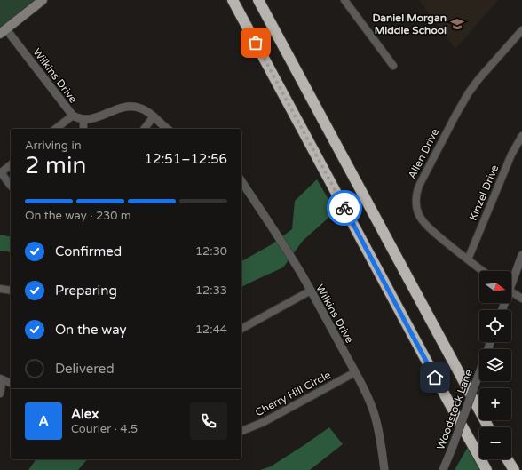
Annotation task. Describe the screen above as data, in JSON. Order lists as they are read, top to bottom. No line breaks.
{"streets":{"street":["Wilkins Drive","Allen Drive","Kinzel Drive","Cherry Hill Circle","Woodstock Lane"]},"crossings":[["Wilkins Drive","Cherry Hill Circle"],["Allen Drive","Kinzel Drive"]],"places":{"school or university":["Daniel Morgan Middle School"]},"north":"right","page":{"heading":["2 min","Arriving in","12:51–12:56"],"panel":["Alex","Courier · 4.5"],"bar":"On the way · 230 m","list":[["Confirmed","12:30"],["Preparing","12:33"],["On the way","12:44"],"Delivered"],"map_buttons":["+","−"],"round":"A"}}
